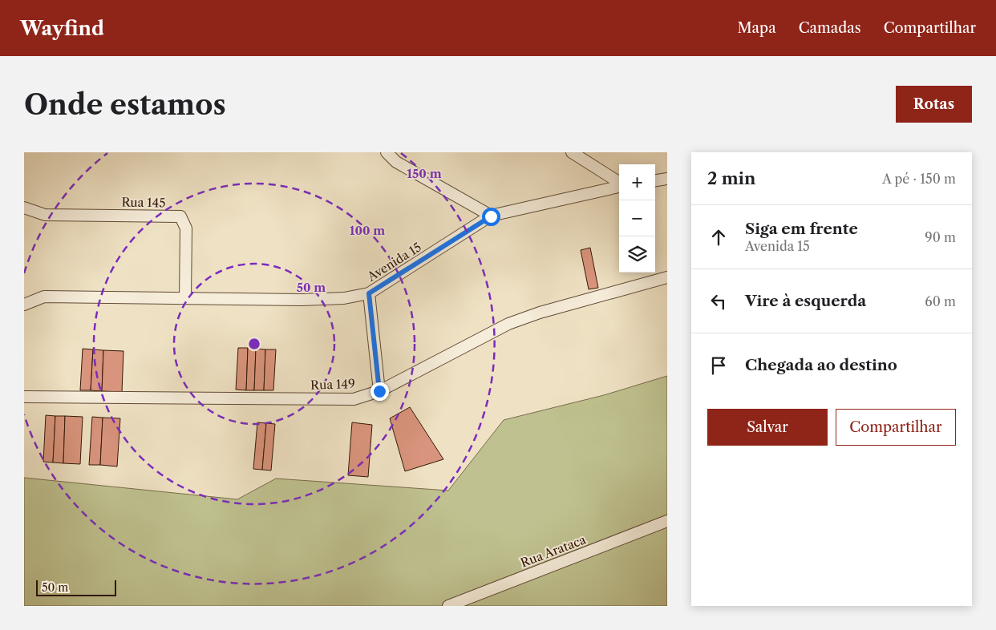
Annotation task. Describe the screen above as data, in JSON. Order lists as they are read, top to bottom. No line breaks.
{"streets":{"street":["Rua 145","Avenida 15","Rua 149","Rua Arataca"]},"crossings":[["Rua 145","Avenida 15"]],"scale_bar":"50 m","page":{"header":"Wayfind","nav":["Mapa","Camadas","Compartilhar"],"buttons":["Rotas",["Salvar","Compartilhar"]],"title":"Onde estamos","heading":["2 min","A pé · 150 m"],"map_buttons":["+","−"],"list":[["Siga em frente","Avenida 15","90 m"],["Vire à esquerda","60 m"],"Chegada ao destino"],"scale":"50 m"},"rings":["150 m","100 m","50 m"]}
